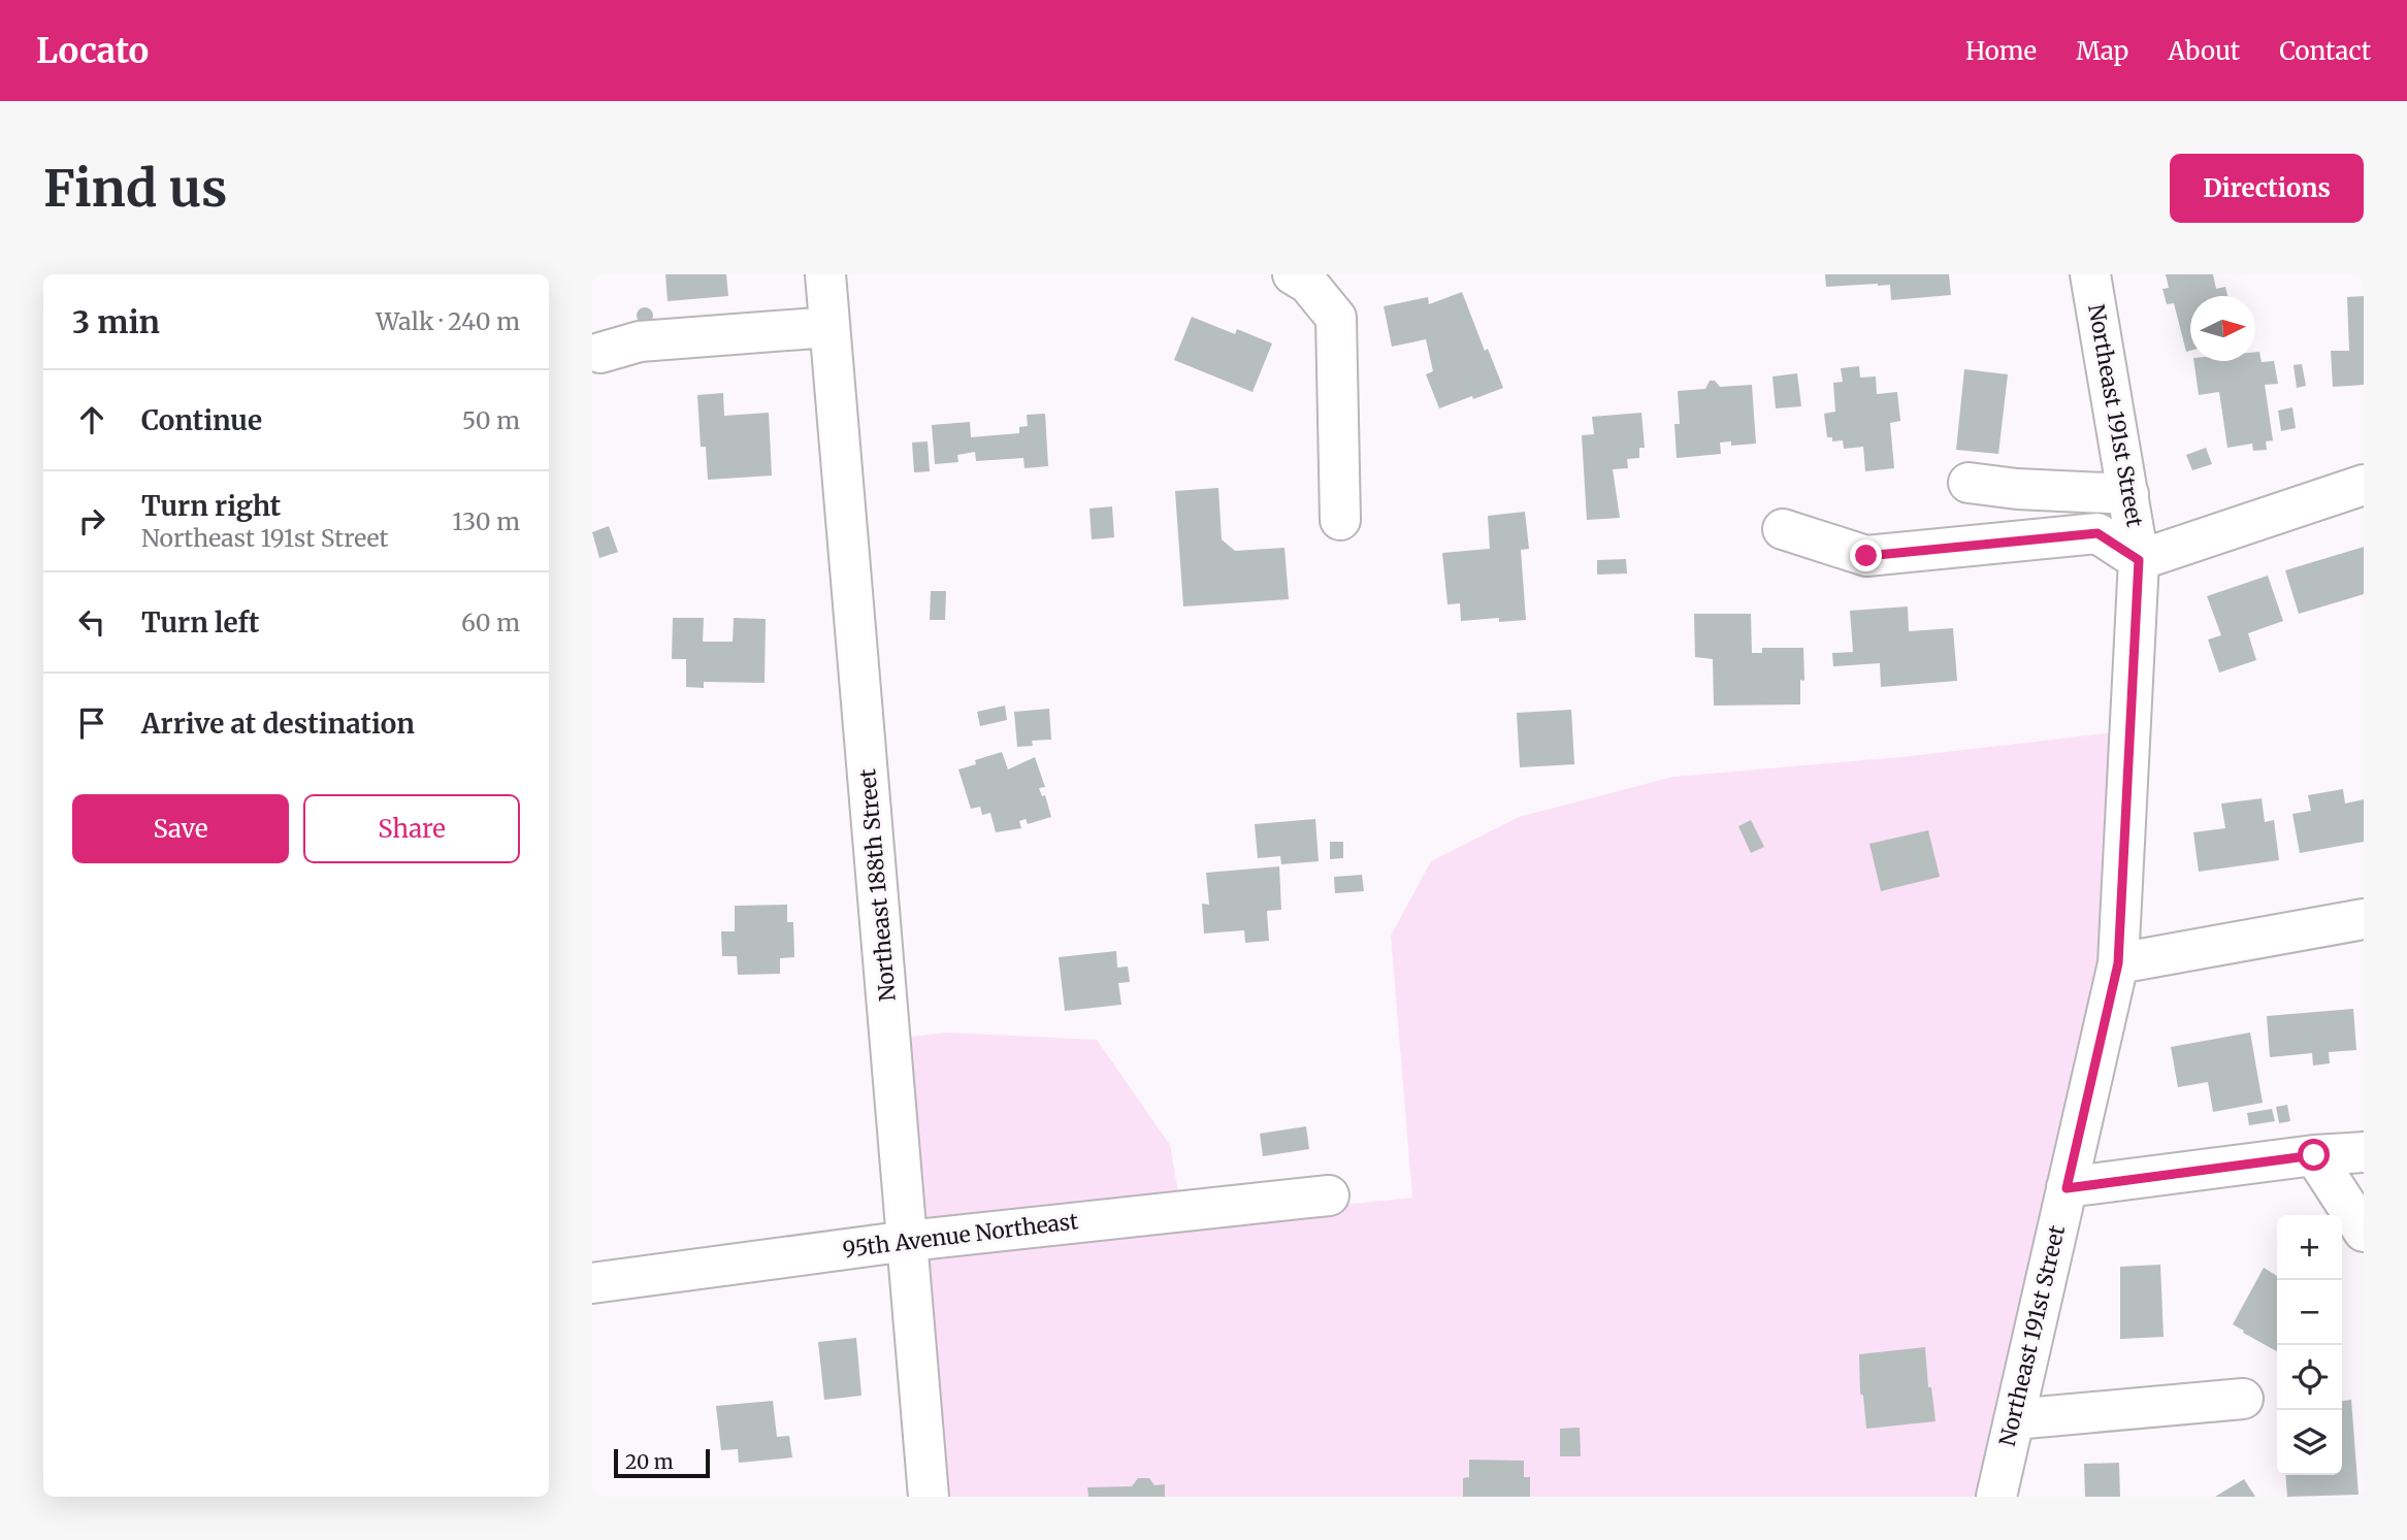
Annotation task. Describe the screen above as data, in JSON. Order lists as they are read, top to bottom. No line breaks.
{"streets":{"street":["Northeast 191st Street","Northeast 188th Street","95th Avenue Northeast"]},"crossings":[["Northeast 188th Street","95th Avenue Northeast"]],"scale_bar":"20 m","north":"right","page":{"header":"Locato","nav":["Home","Map","About","Contact"],"buttons":["Directions",["Save","Share"]],"title":"Find us","heading":["3 min","Walk · 240 m"],"list":[["Continue","50 m"],["Turn right","Northeast 191st Street","130 m"],["Turn left","60 m"],"Arrive at destination"],"map_buttons":["+","−"],"scale":"20 m"}}
